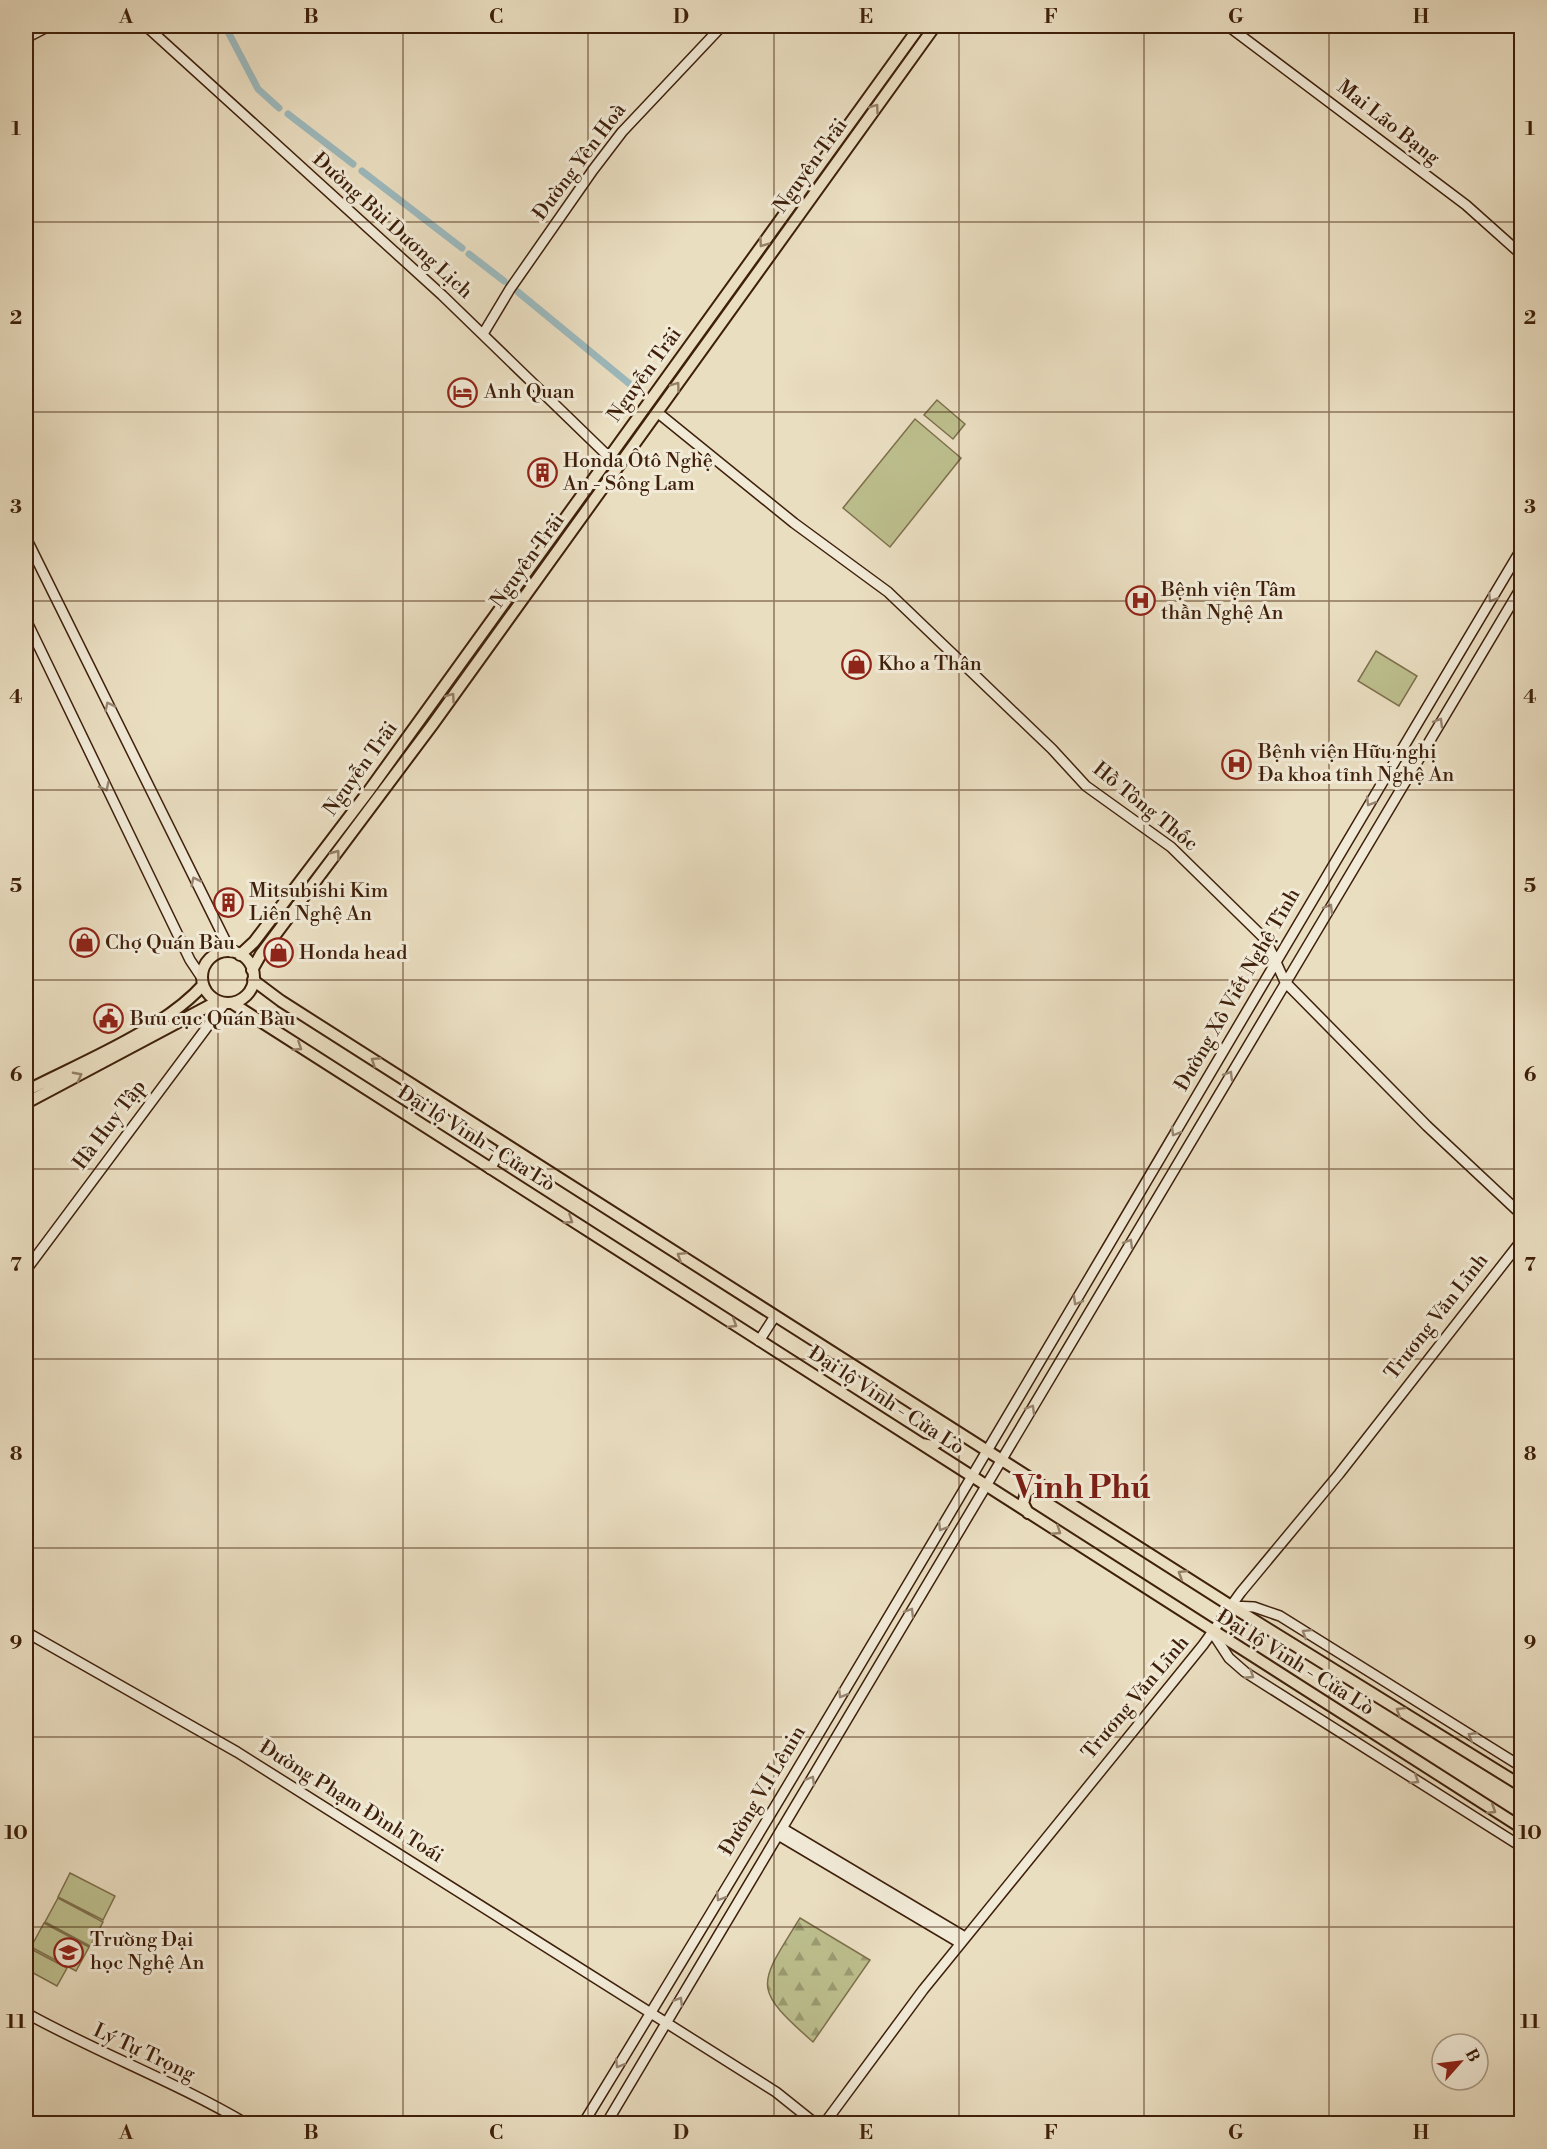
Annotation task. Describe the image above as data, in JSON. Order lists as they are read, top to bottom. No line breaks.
{"streets":{"main road":["Nguyên Trãi","Nguyễn Trãi","Đại lộ Vinh - Cửa Lò"],"street":["Mai Lão Bạng","Đường Yên Hoà","Đường Bùi Dương Lịch","Hồ Tông Thốc","Đường Xô Viết Nghệ Tĩnh","Hà Huy Tập","Trương Văn Lĩnh","Đường V.I Lênin","Đường Phạm Đình Toái","Lý Tự Trọng"]},"crossings":[["Đường Yên Hoà","Đường Bùi Dương Lịch"],["Nguyên Trãi","Nguyễn Trãi"],["Nguyên Trãi","Hồ Tông Thốc"],["Nguyên Trãi","Hà Huy Tập"],["Nguyên Trãi","Đại lộ Vinh - Cửa Lò"],["Đường Bùi Dương Lịch","Nguyễn Trãi"],["Nguyễn Trãi","Hà Huy Tập"],["Nguyễn Trãi","Đại lộ Vinh - Cửa Lò"],["Hồ Tông Thốc","Đường Xô Viết Nghệ Tĩnh"],["Đường Xô Viết Nghệ Tĩnh","Đại lộ Vinh - Cửa Lò"],["Đường Xô Viết Nghệ Tĩnh","Đường V.I Lênin"],["Hà Huy Tập","Đại lộ Vinh - Cửa Lò"],["Đại lộ Vinh - Cửa Lò","Trương Văn Lĩnh"],["Đại lộ Vinh - Cửa Lò","Đường V.I Lênin"],["Đường V.I Lênin","Đường Phạm Đình Toái"]],"one_way":["Nguyên Trãi","Nguyễn Trãi"],"districts":["Vinh Phú"],"places":{"hotel":["Anh Quan"],"building":["Honda Ôtô Nghệ An - Sông Lam","Mitsubishi Kim Liên Nghệ An"],"hospital":["Bệnh viện Tâm thần Nghệ An","Bệnh viện Hữu nghị Đa khoa tỉnh Nghệ An"],"shop":["Kho a Thân","Chợ Quán Bàu","Honda head"],"public building":["Bưu cục Quán Bàu"],"school or university":["Trường Đại học Nghệ An"]},"north":"top right","grid":{"columns":["A","B","C","D","E","F","G","H"],"rows":["1","2","3","4","5","6","7","8","9","10","11"]}}
